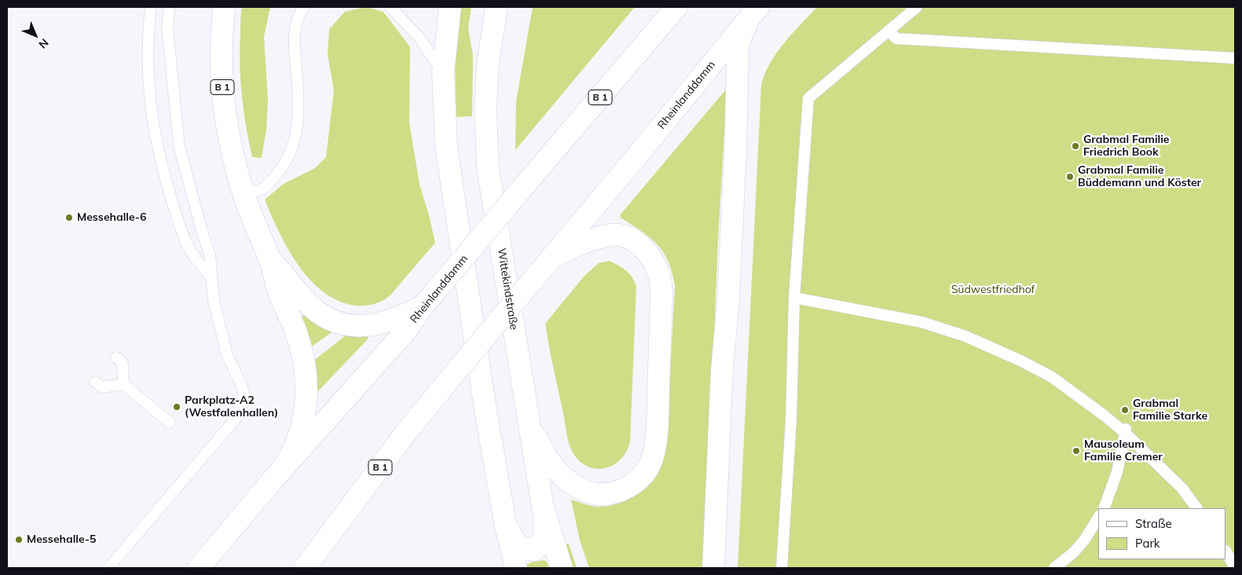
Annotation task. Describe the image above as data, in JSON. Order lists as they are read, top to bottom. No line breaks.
{"streets":{"main road":["B 1","Rheinlanddamm","Wittekindstraße"]},"crossings":[["B 1","Rheinlanddamm"],["B 1","Wittekindstraße"]],"parks":["Südwestfriedhof"],"places":["Grabmal Familie Friedrich Book","Grabmal Familie Büddemann und Köster","Messehalle-6","Parkplatz-A2 (Westfalenhallen)","Grabmal Familie Starke","Mausoleum Familie Cremer","Messehalle-5"],"legend":["Straße","Park"],"north":"bottom right"}
